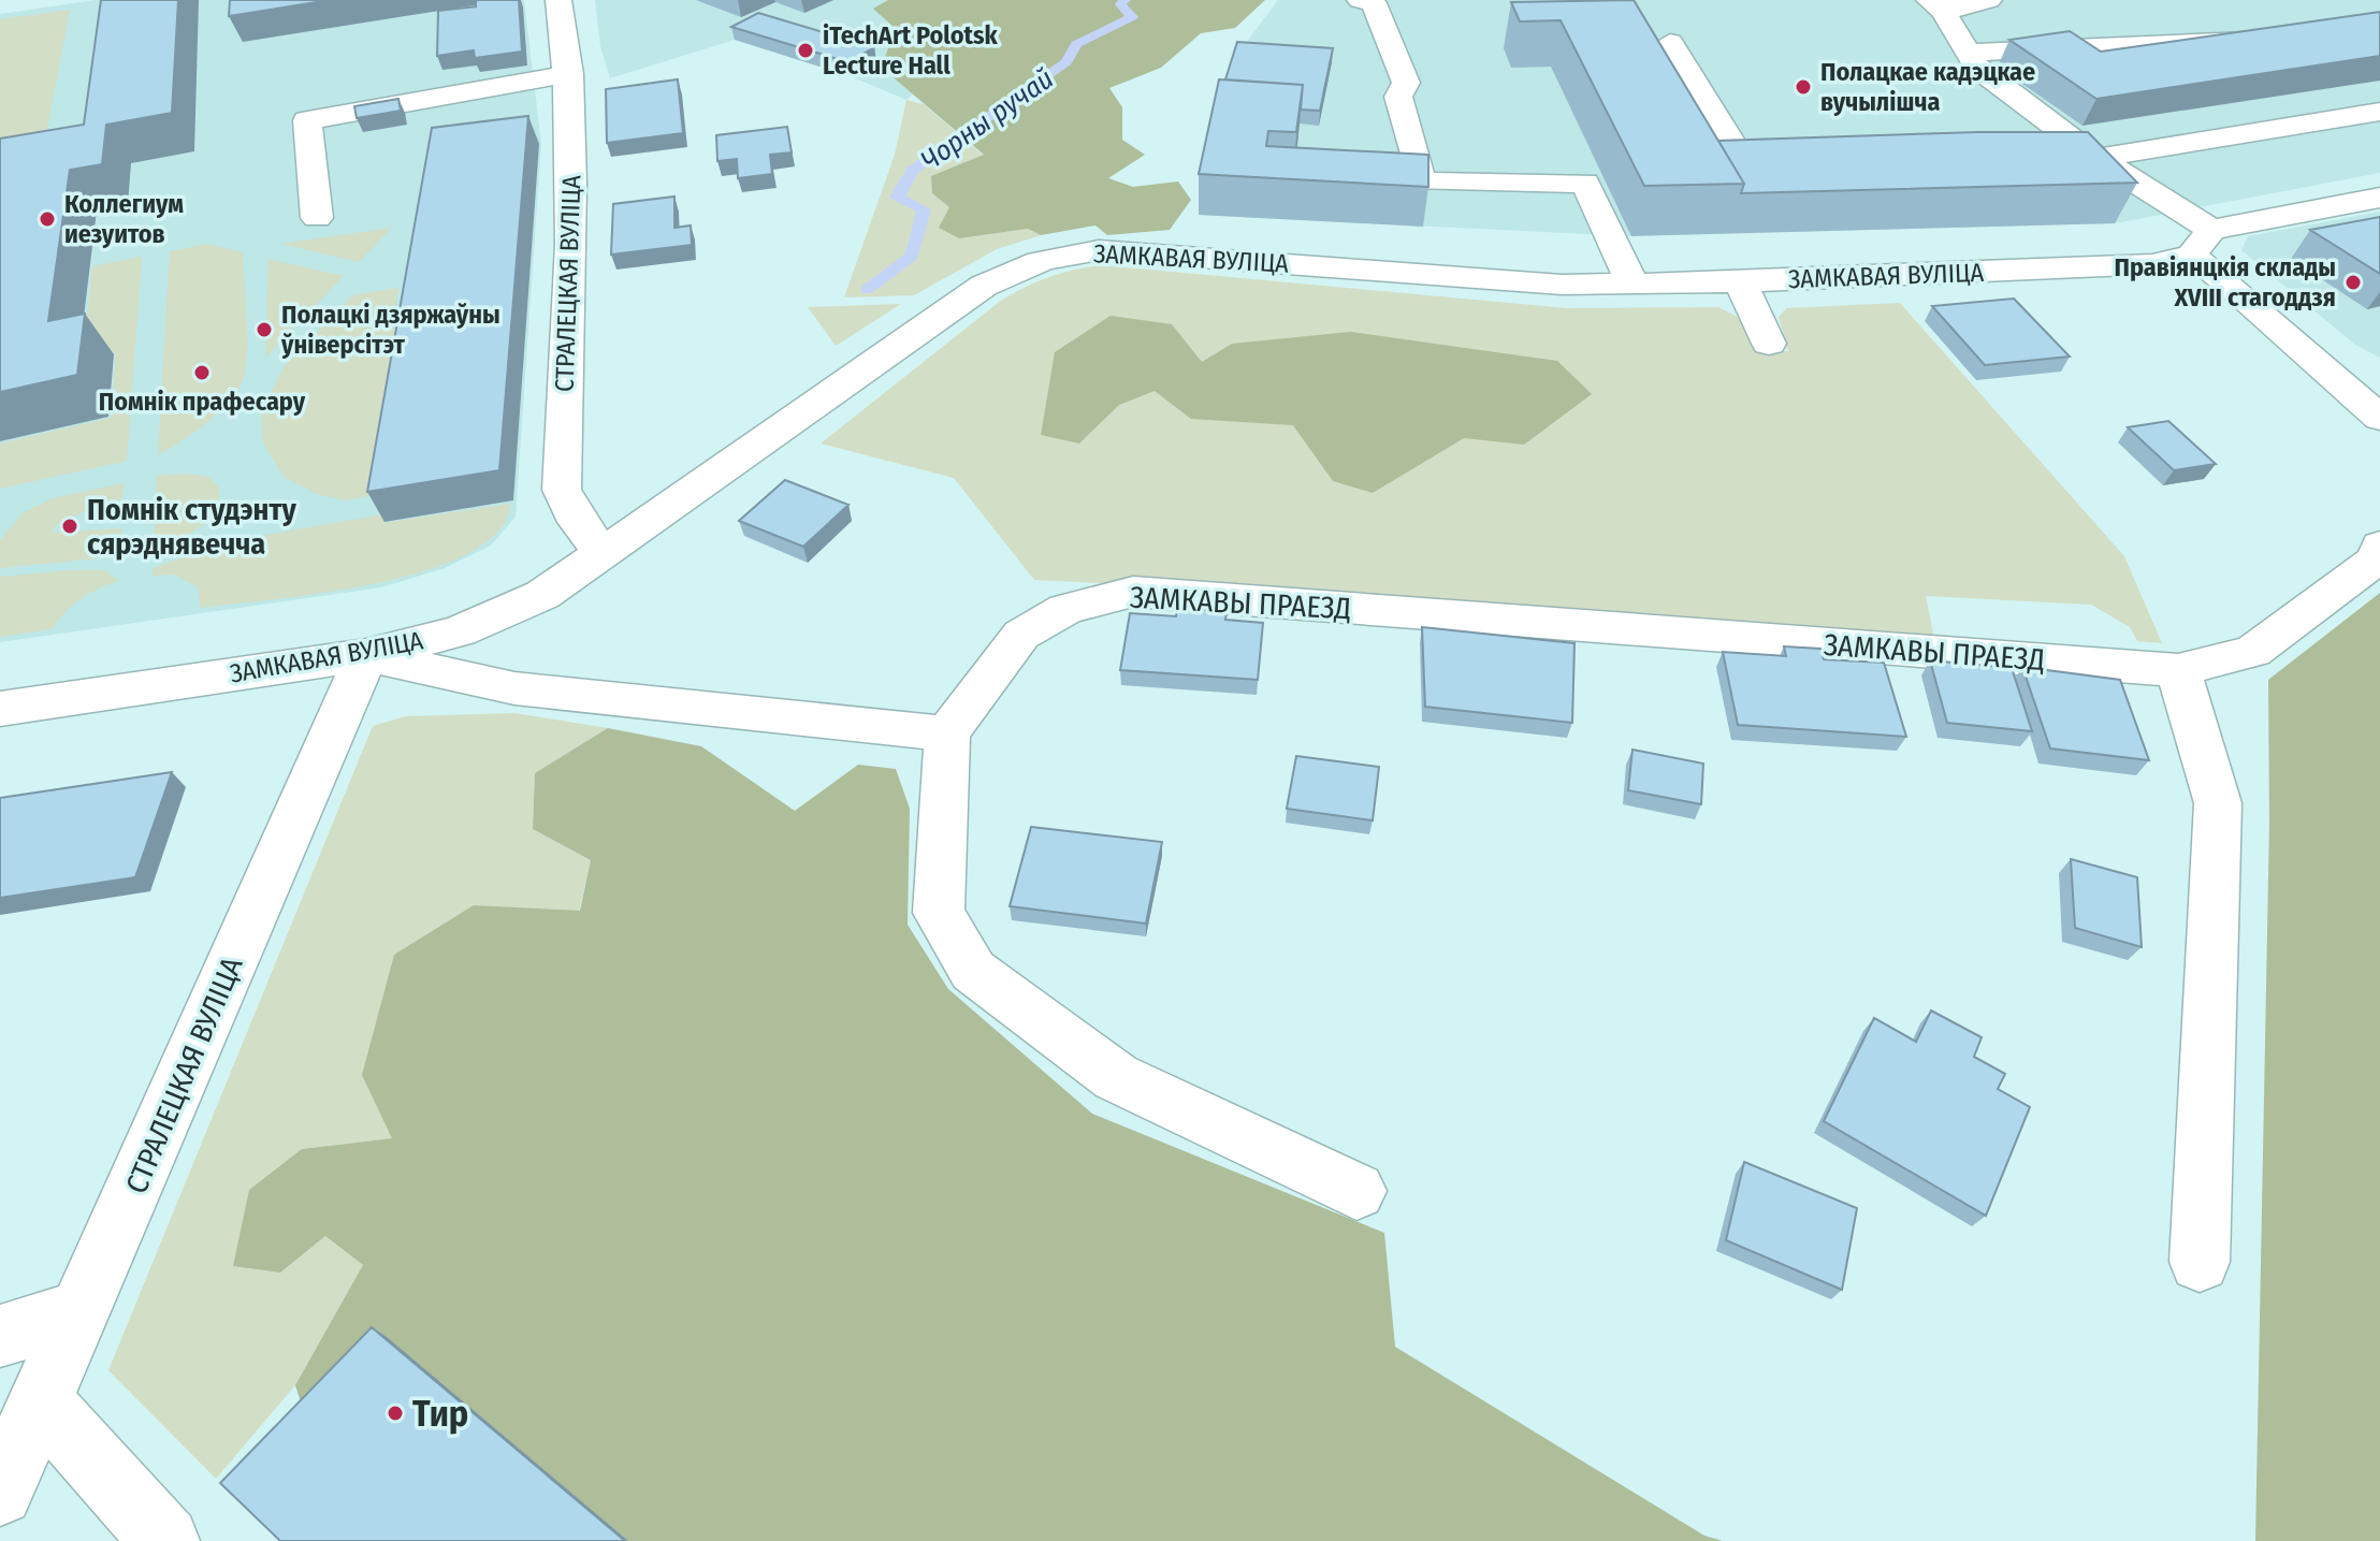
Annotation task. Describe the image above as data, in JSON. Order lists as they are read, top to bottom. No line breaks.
{"streets":{"street":["ЗАМКАВАЯ ВУЛІЦА","СТРАЛЕЦКАЯ ВУЛІЦА","ЗАМКАВЫ ПРАЕЗД"]},"crossings":[["ЗАМКАВАЯ ВУЛІЦА","СТРАЛЕЦКАЯ ВУЛІЦА"]],"water":["Чорны ручай"],"places":["iTechArt Polotsk Lecture Hall","Полацкае кадэцкае вучылішча","Коллегиум иезуитов","Правіянцкія склады XVIII стагоддзя","Полацкі дзяржаўны ўніверсітэт","Помнік прафесару","Помнік студэнту сярэднявечча","Тир"]}
